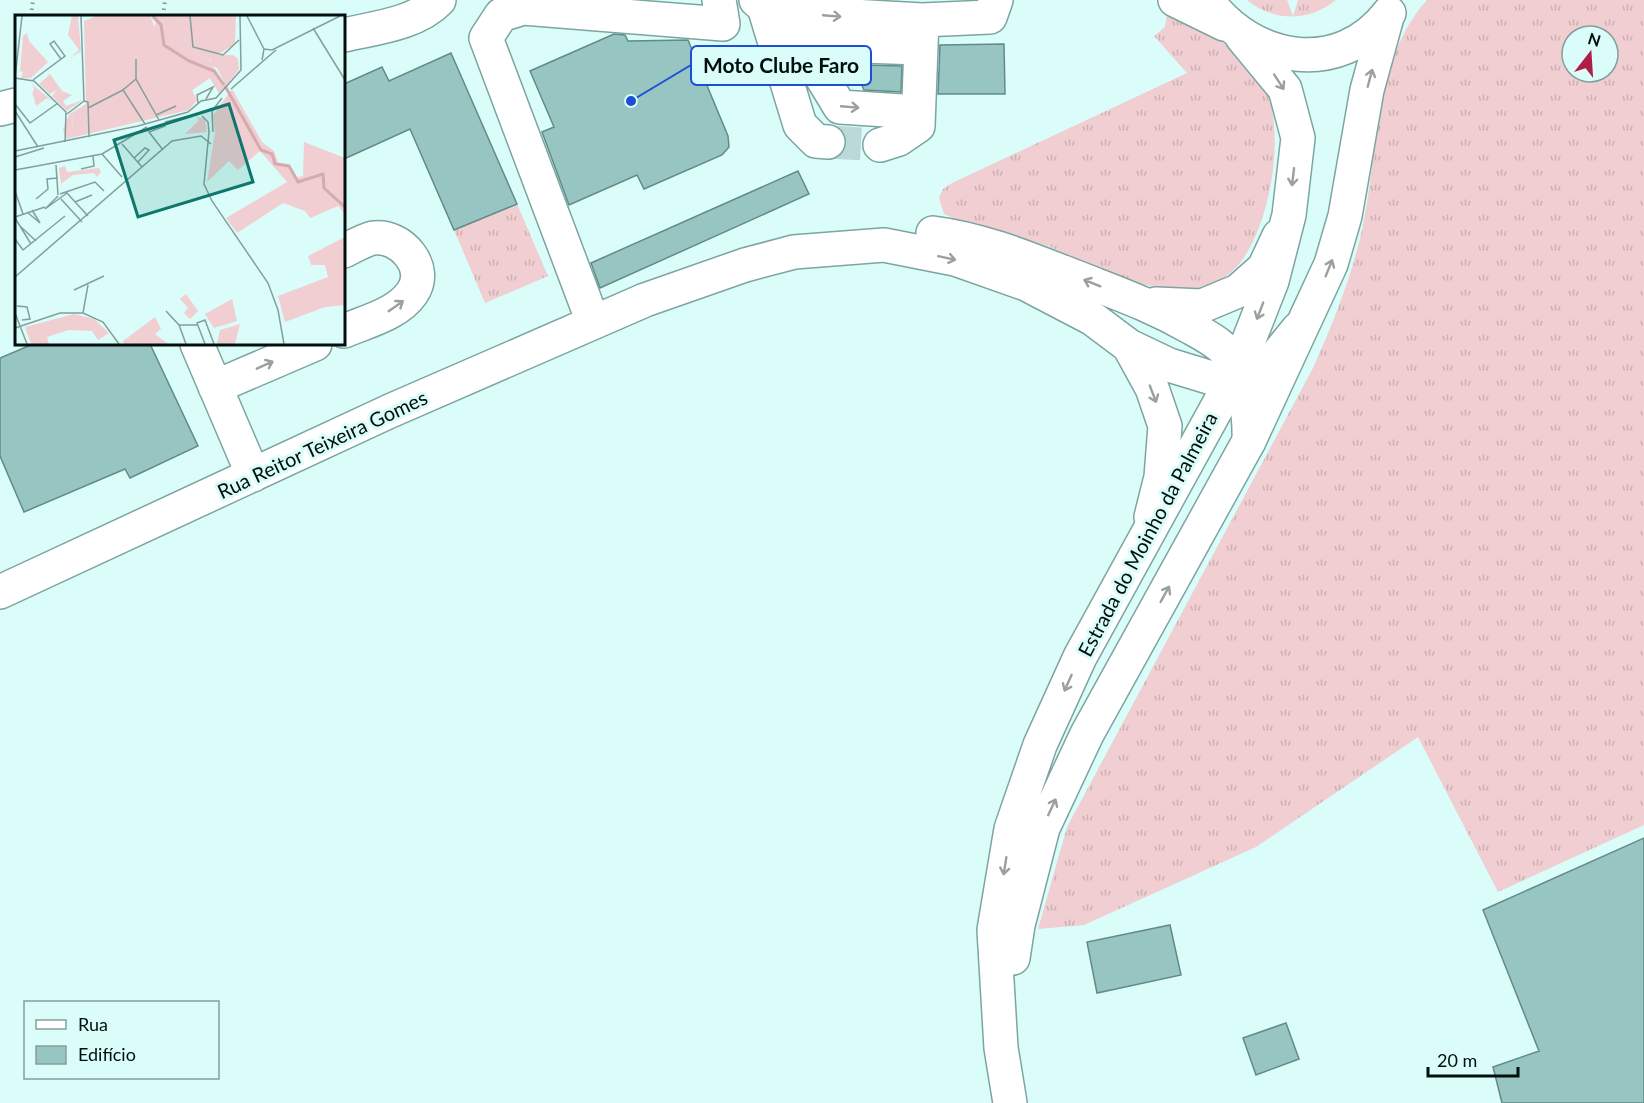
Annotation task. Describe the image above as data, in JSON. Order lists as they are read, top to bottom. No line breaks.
{"streets":{"street":["Rua Reitor Teixeira Gomes","Estrada do Moinho da Palmeira"]},"places":["Moto Clube Faro"],"legend":["Rua","Edifício"],"scale_bar":"20 m","north":"top"}
